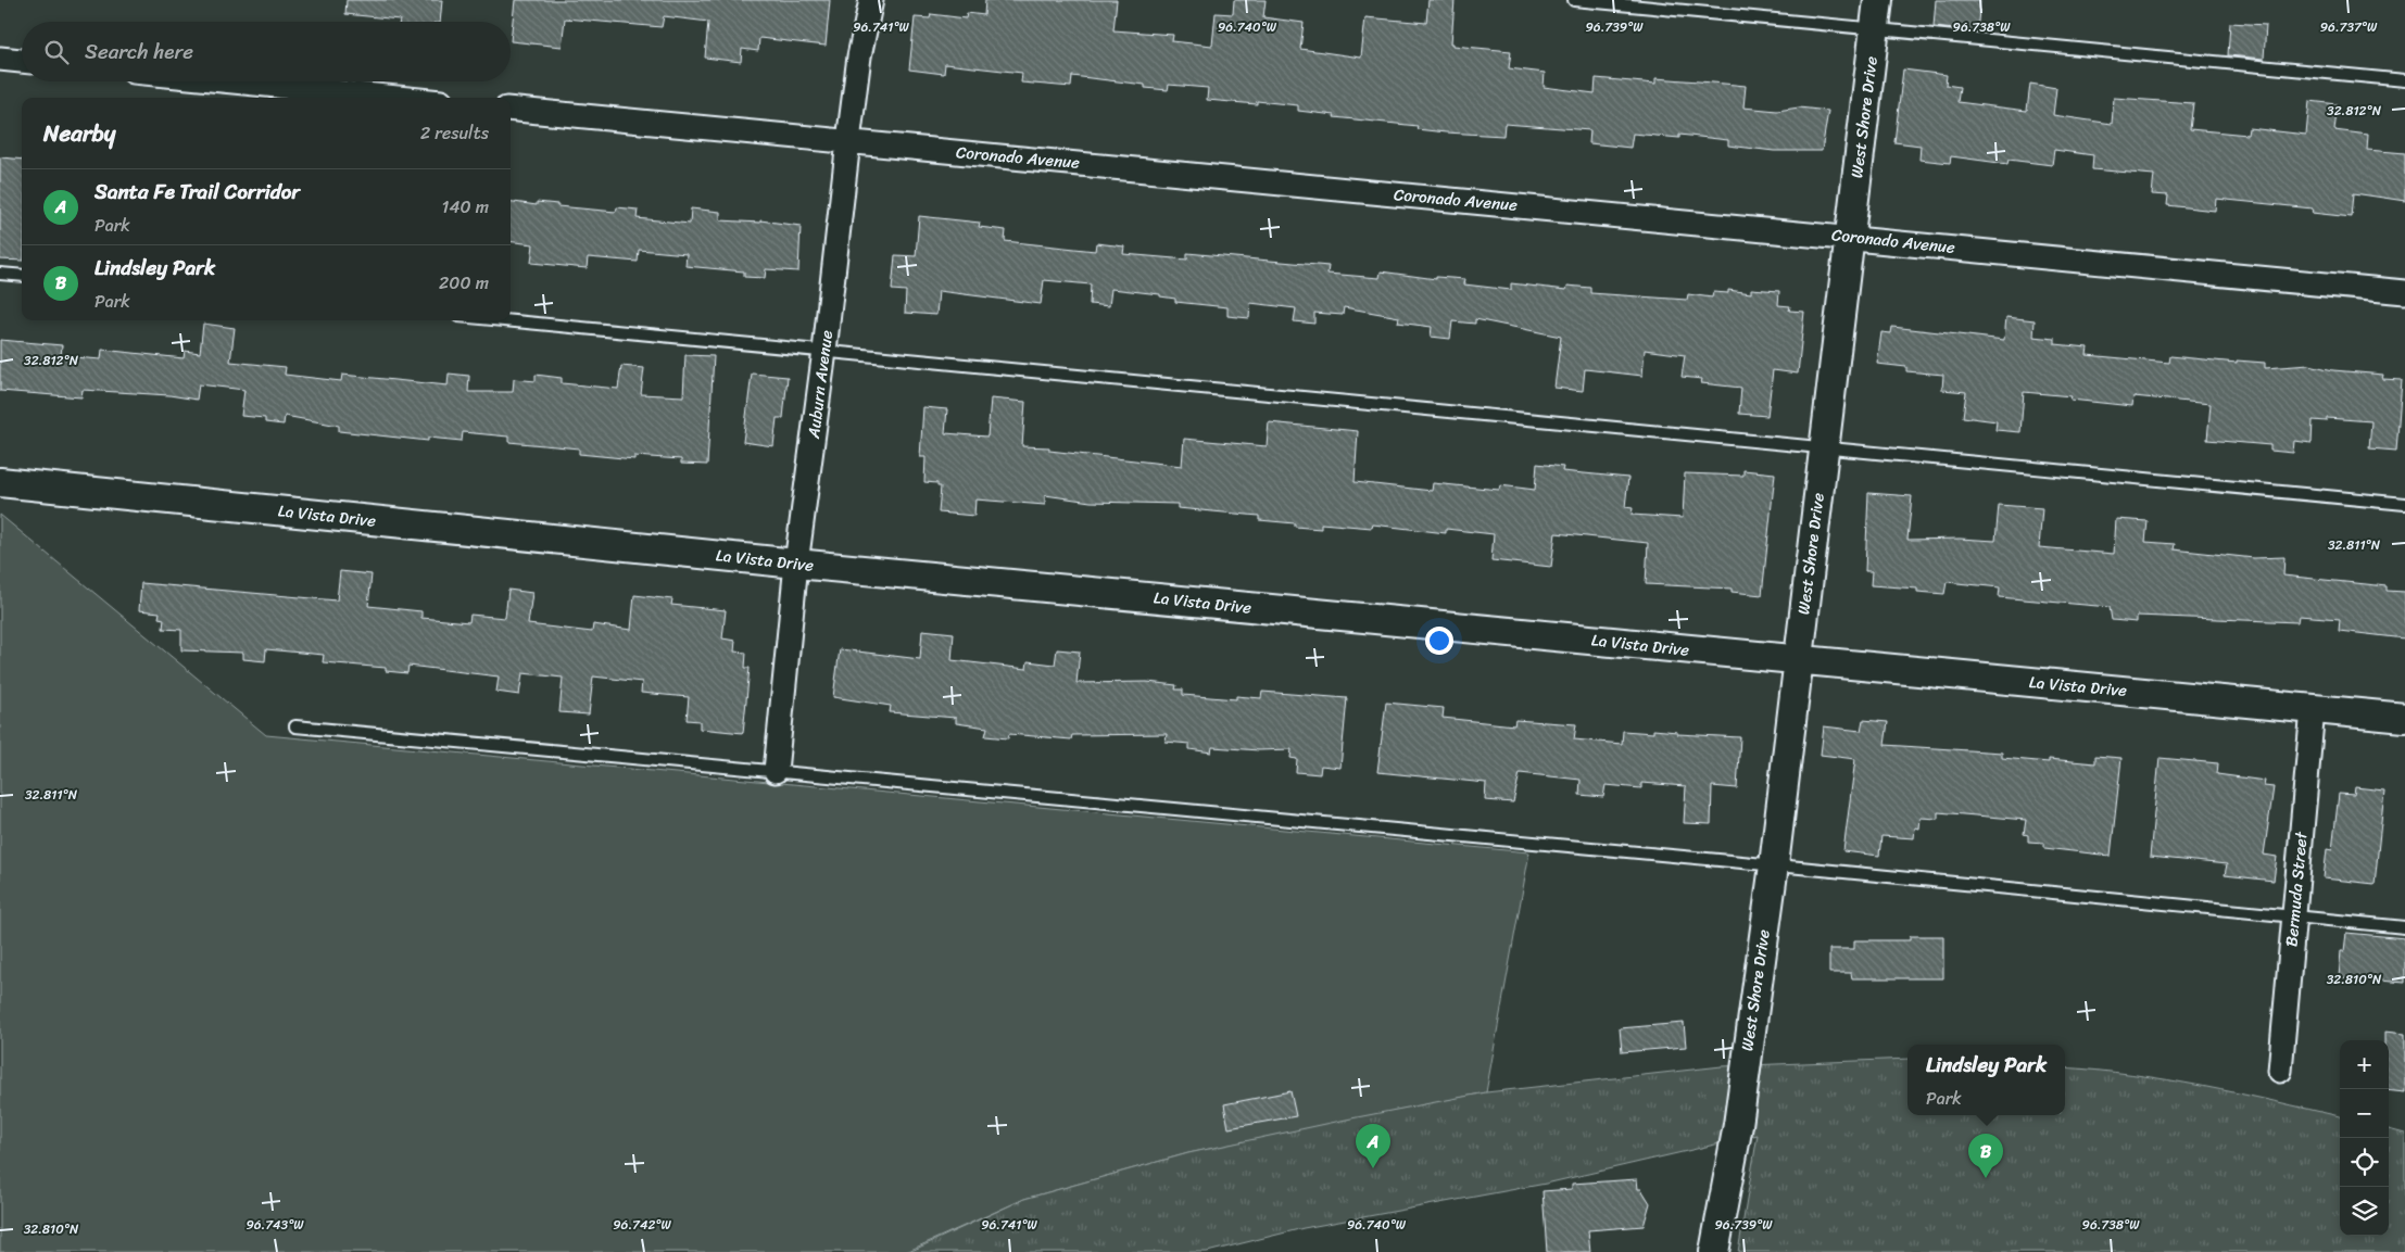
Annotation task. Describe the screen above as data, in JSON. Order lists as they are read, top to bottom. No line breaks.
{"streets":{"street":["West Shore Drive","Coronado Avenue","Auburn Avenue","La Vista Drive","Bermuda Street"]},"crossings":[["West Shore Drive","Coronado Avenue"],["West Shore Drive","La Vista Drive"],["Coronado Avenue","Auburn Avenue"],["Auburn Avenue","La Vista Drive"],["La Vista Drive","Bermuda Street"]],"page":{"search":"Search here","heading":["Nearby","2 results"],"list":[{"mark":"A","name":"Santa Fe Trail Corridor","note":"Park","value":"140 m"},{"mark":"B","name":"Lindsley Park","note":"Park","value":"200 m"}],"map_buttons":["+","−"],"popup":["Lindsley Park","Park"],"pins":["A","B"]},"coordinates":["96.741°W","96.740°W","96.739°W","96.738°W","96.737°W","32.812°N","32.811°N","32.810°N","96.743°W","96.742°W"]}
